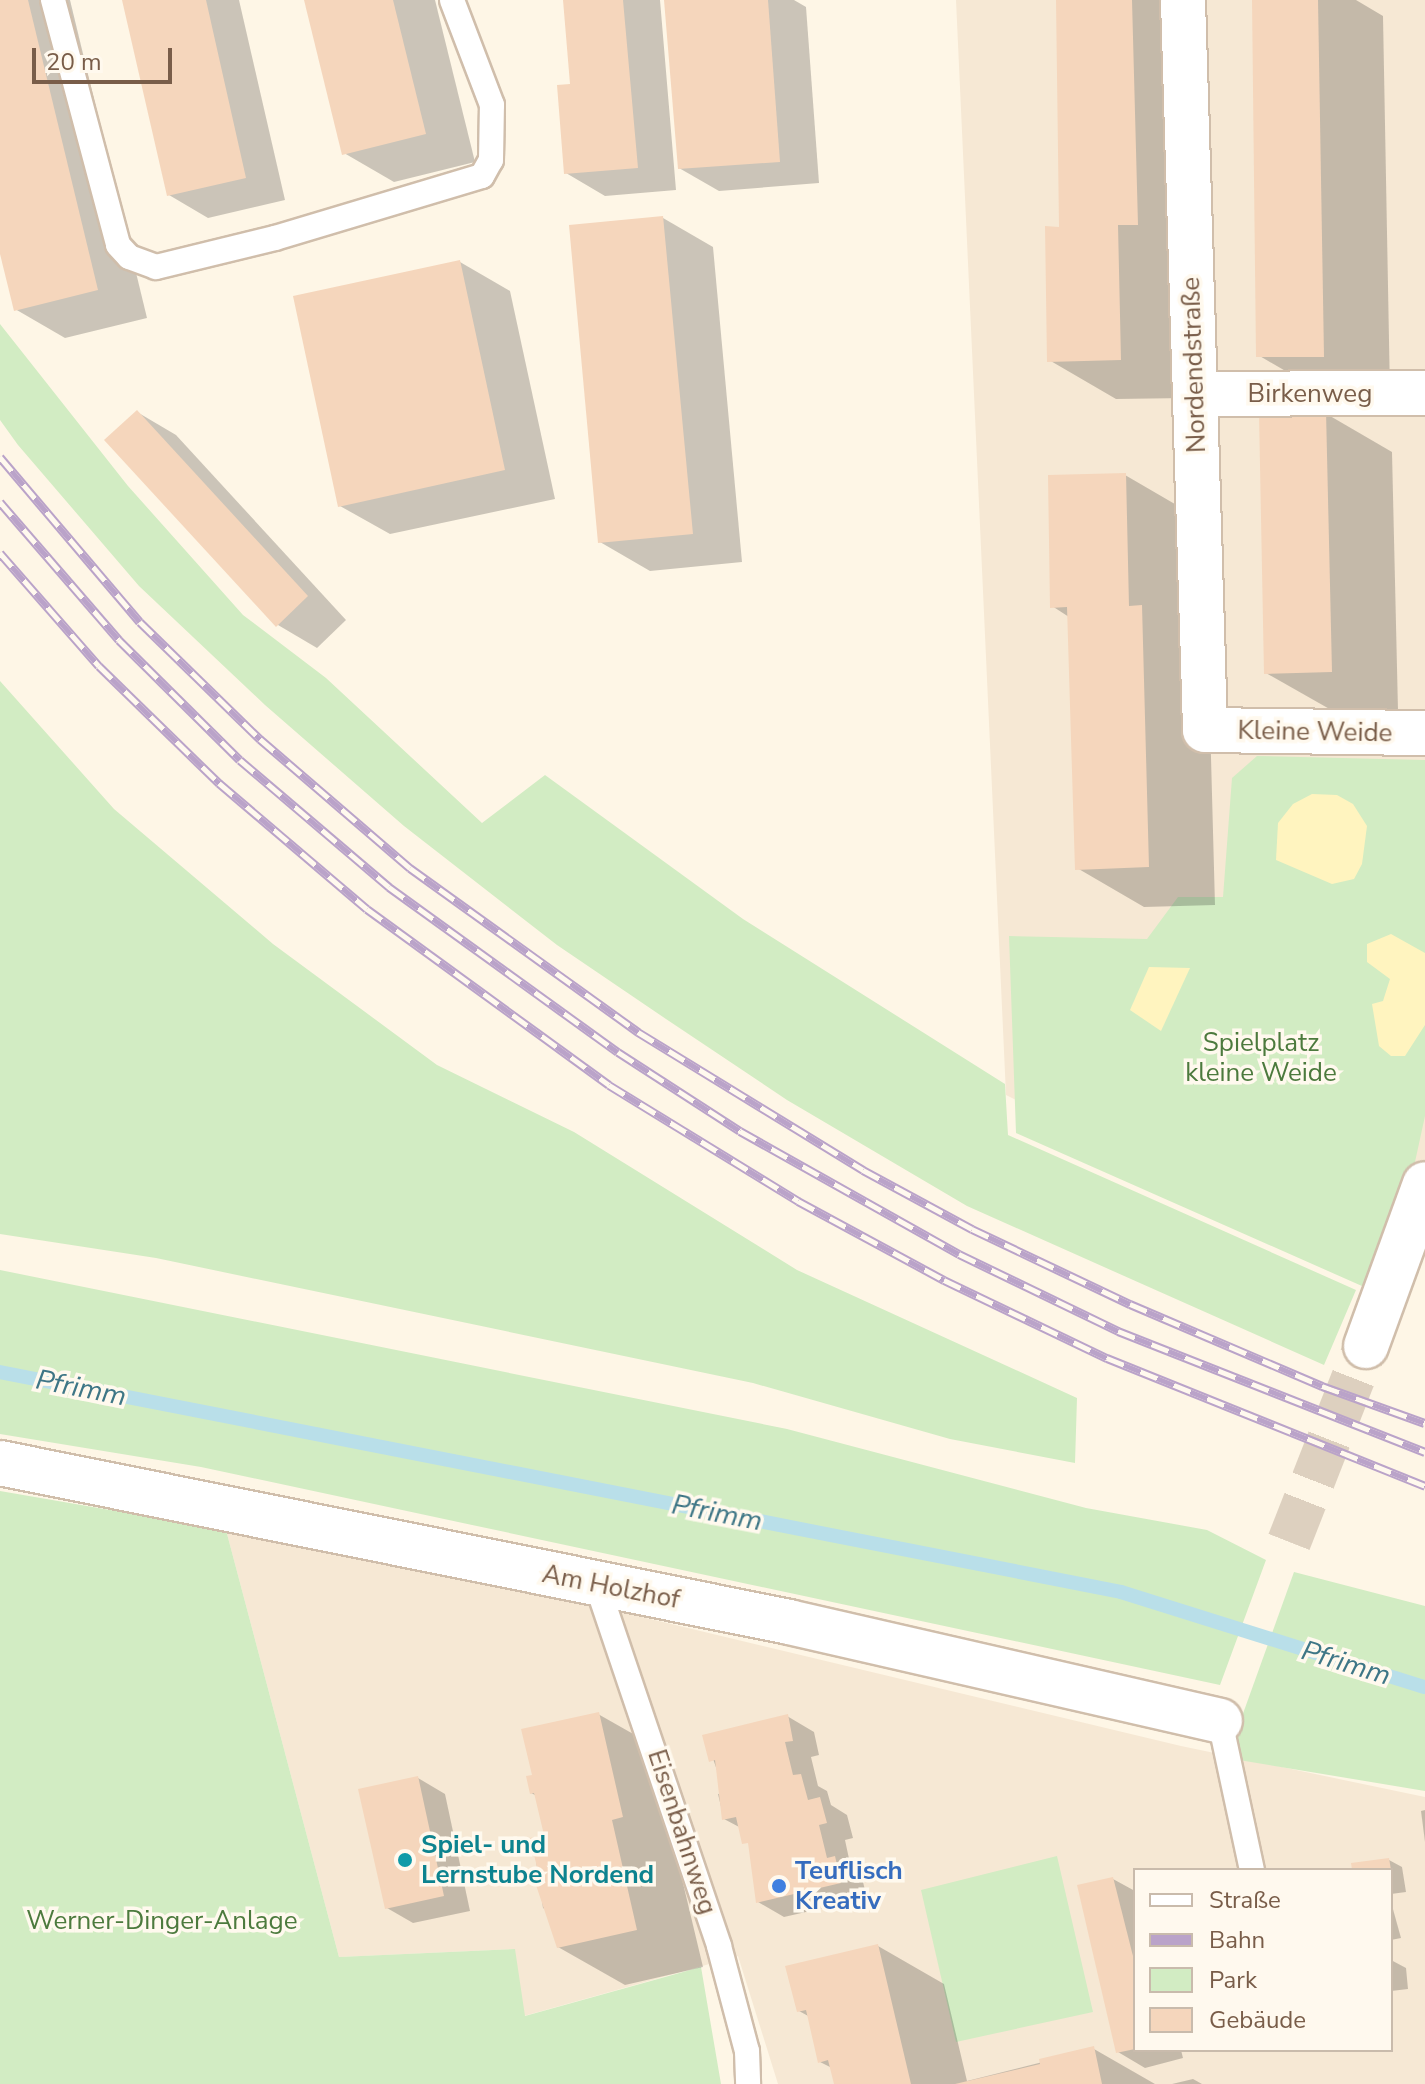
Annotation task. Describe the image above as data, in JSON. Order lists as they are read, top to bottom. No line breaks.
{"streets":{"street":["Nordendstraße","Birkenweg","Kleine Weide","Am Holzhof"],"lane":["Eisenbahnweg"]},"crossings":[["Nordendstraße","Birkenweg"],["Nordendstraße","Kleine Weide"],["Am Holzhof","Eisenbahnweg"]],"water":["Pfrimm"],"parks":["Spielplatz kleine Weide","Werner-Dinger-Anlage"],"places":["Spiel- und Lernstube Nordend","Teuflisch Kreativ"],"legend":["Straße","Bahn","Park","Gebäude"],"scale_bar":"20 m"}
